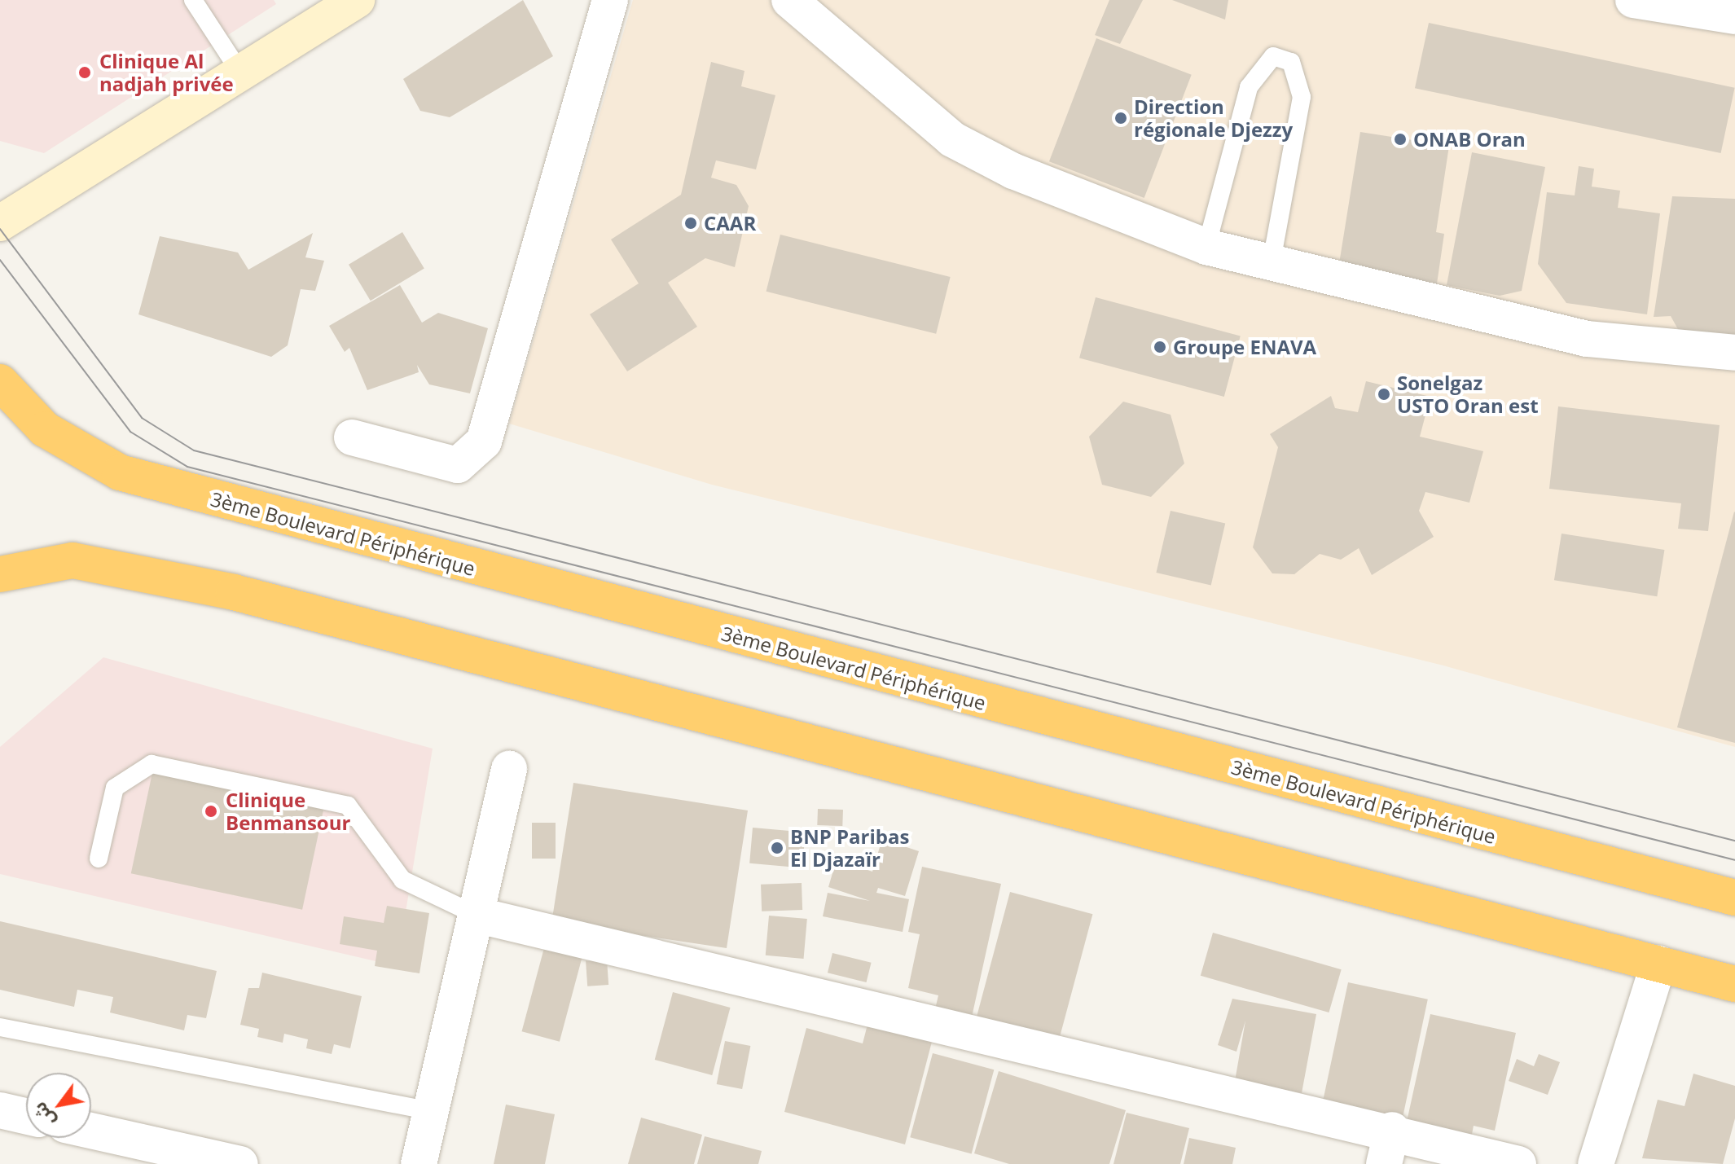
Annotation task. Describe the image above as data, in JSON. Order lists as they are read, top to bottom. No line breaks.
{"streets":{"highway":["3ème Boulevard Périphérique"]},"places":["Clinique Al nadjah privée","Direction régionale Djezzy","ONAB Oran","CAAR","Groupe ENAVA","Sonelgaz USTO Oran est","Clinique Benmansour","BNP Paribas El Djazaïr"],"north":"bottom left"}
